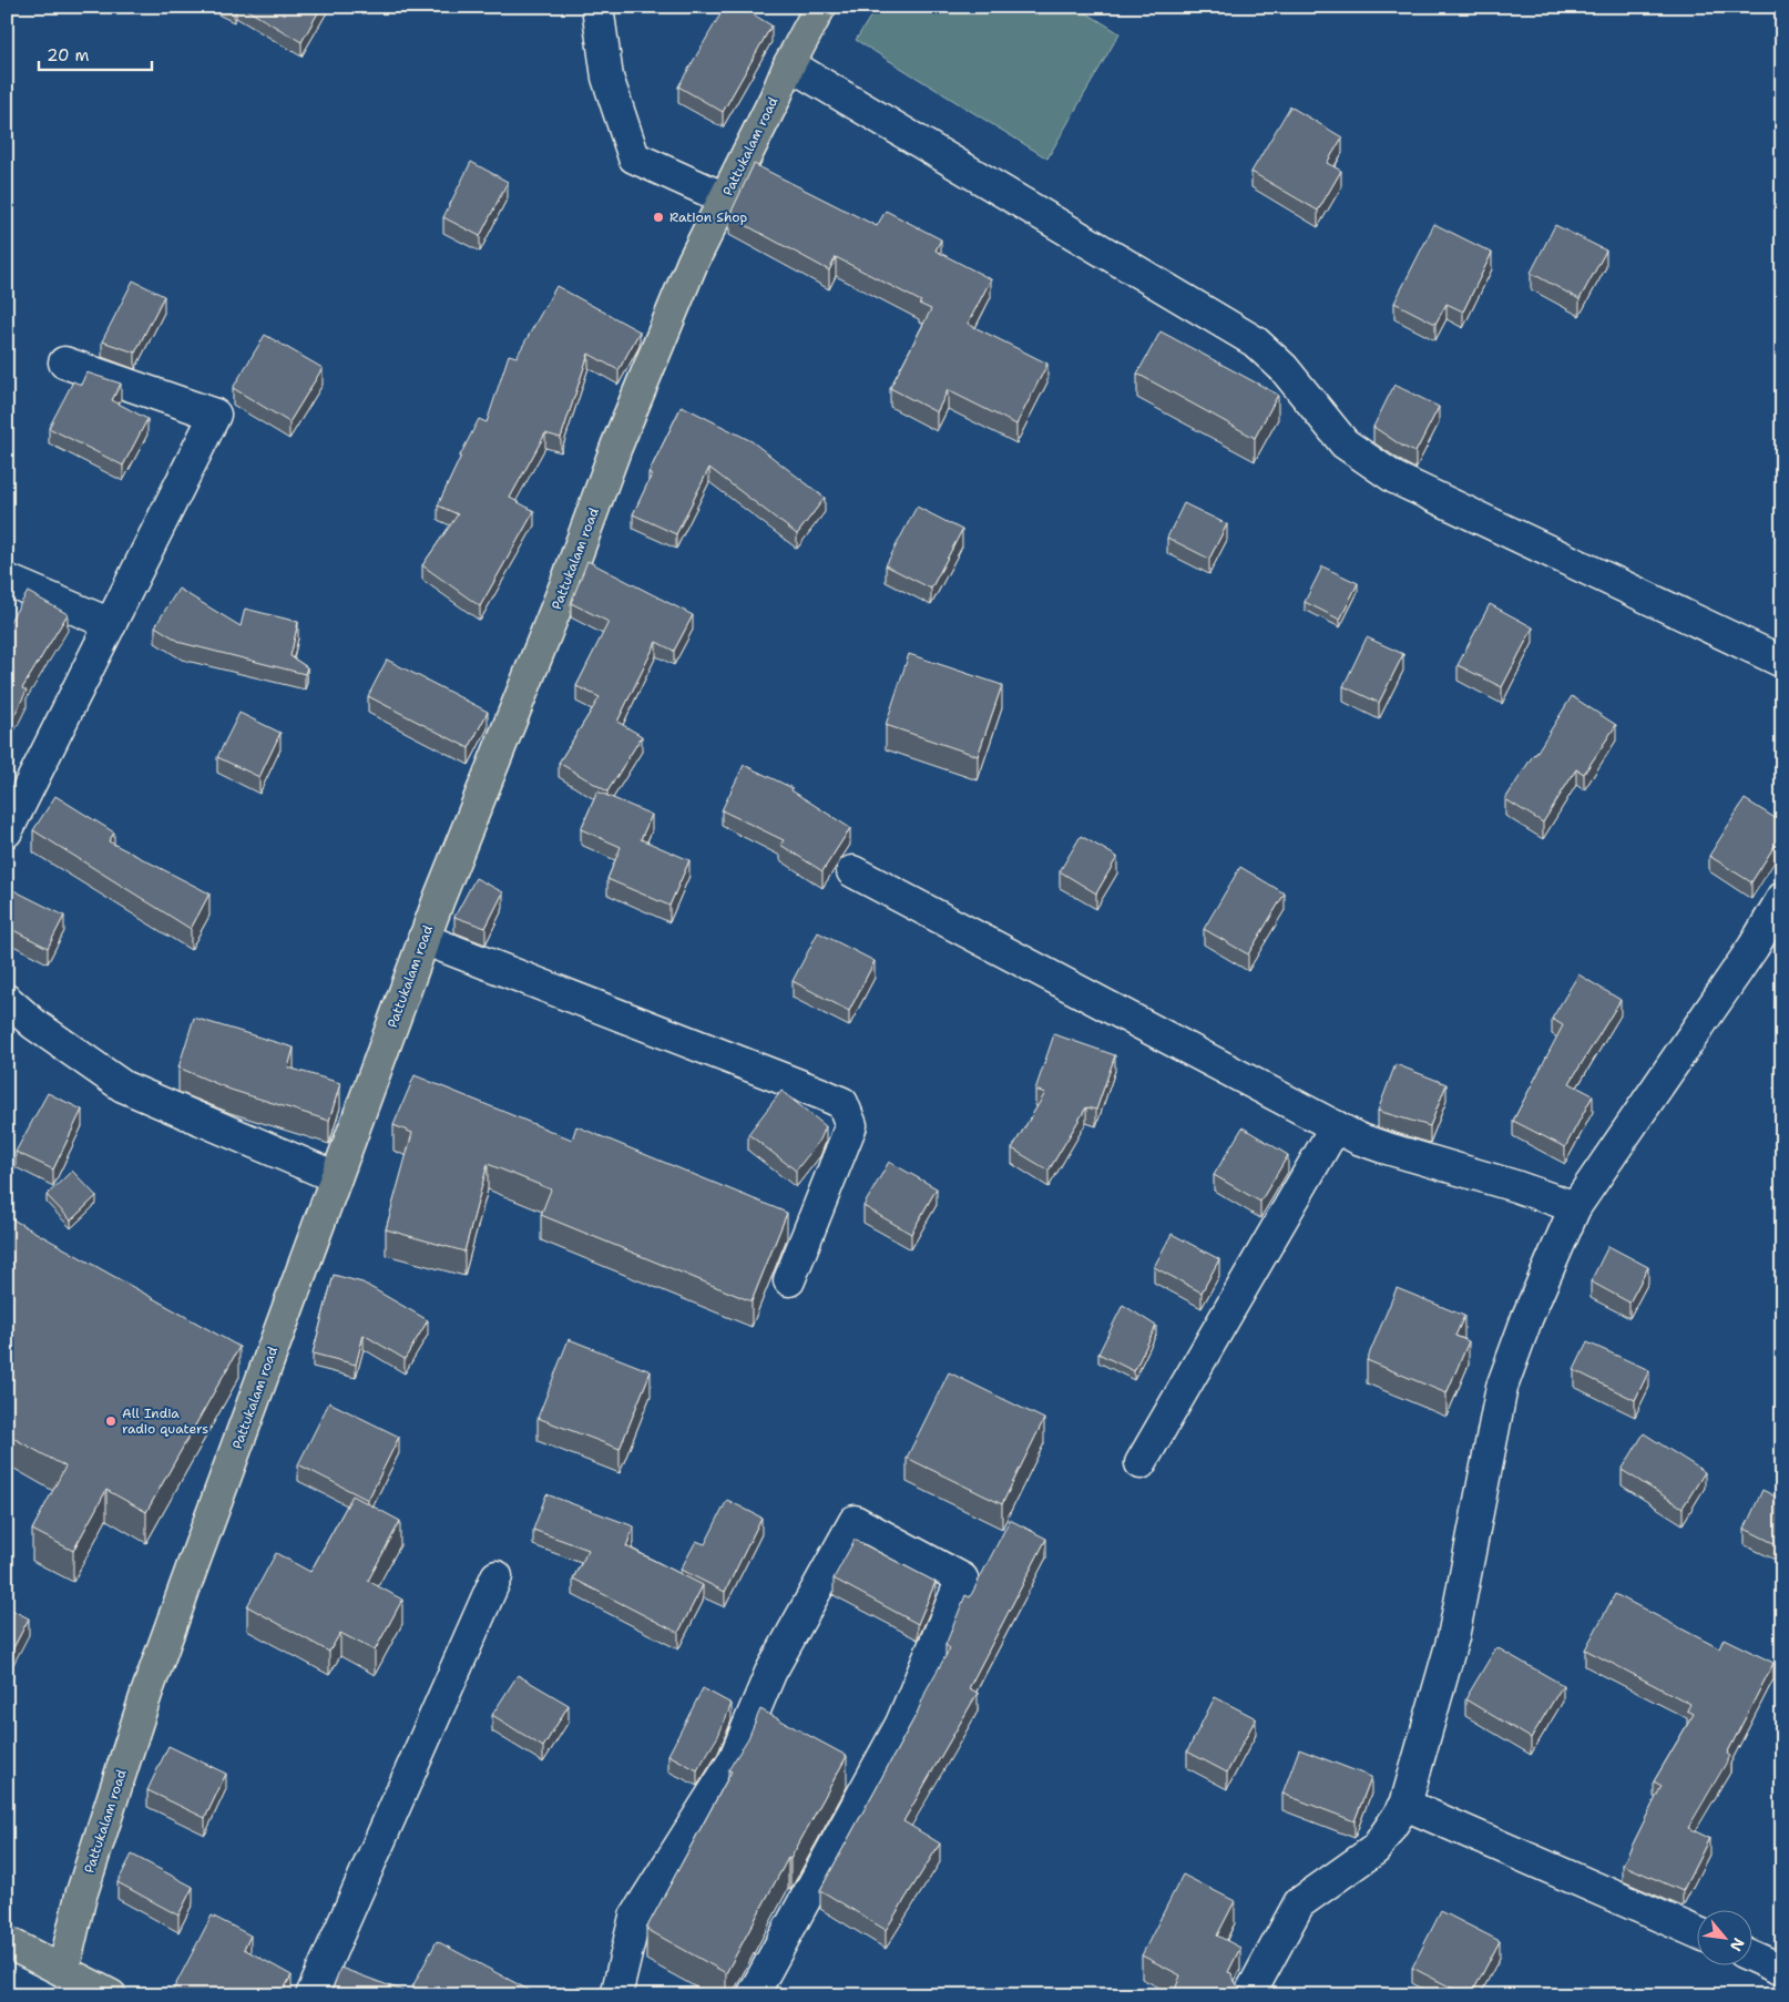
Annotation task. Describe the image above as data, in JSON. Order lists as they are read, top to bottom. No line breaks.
{"streets":{"main road":["Pattukalam road"]},"places":["Ration Shop","All India radio quaters"],"scale_bar":"20 m","north":"bottom right"}
